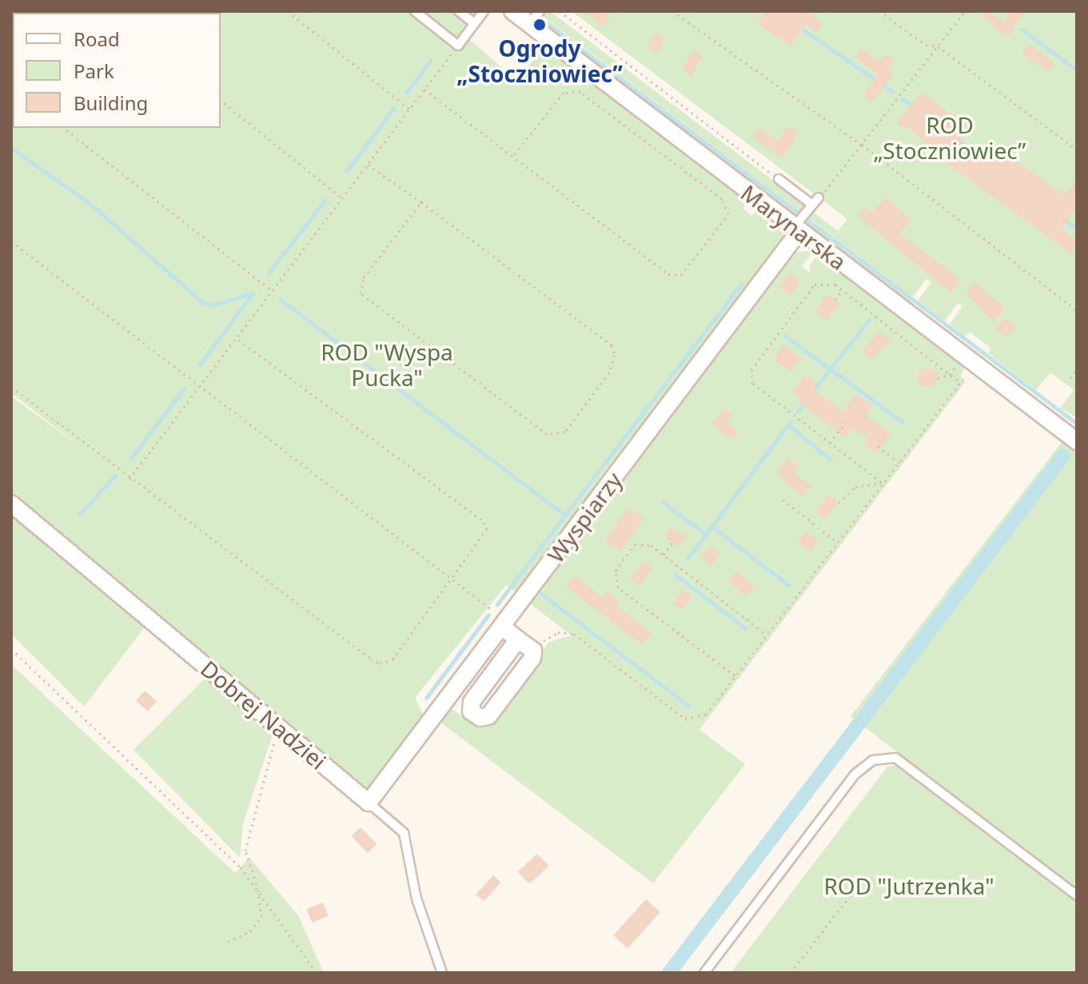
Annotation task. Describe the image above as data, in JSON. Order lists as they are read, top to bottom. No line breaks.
{"streets":{"street":["Marynarska","Wyspiarzy","Dobrej Nadziei"]},"crossings":[["Marynarska","Wyspiarzy"],["Wyspiarzy","Dobrej Nadziei"]],"parks":["ROD „Stoczniowiec”","ROD \"Wyspa Pucka\"","ROD \"Jutrzenka\""],"places":["Ogrody „Stoczniowiec”"],"legend":["Road","Park","Building"]}
